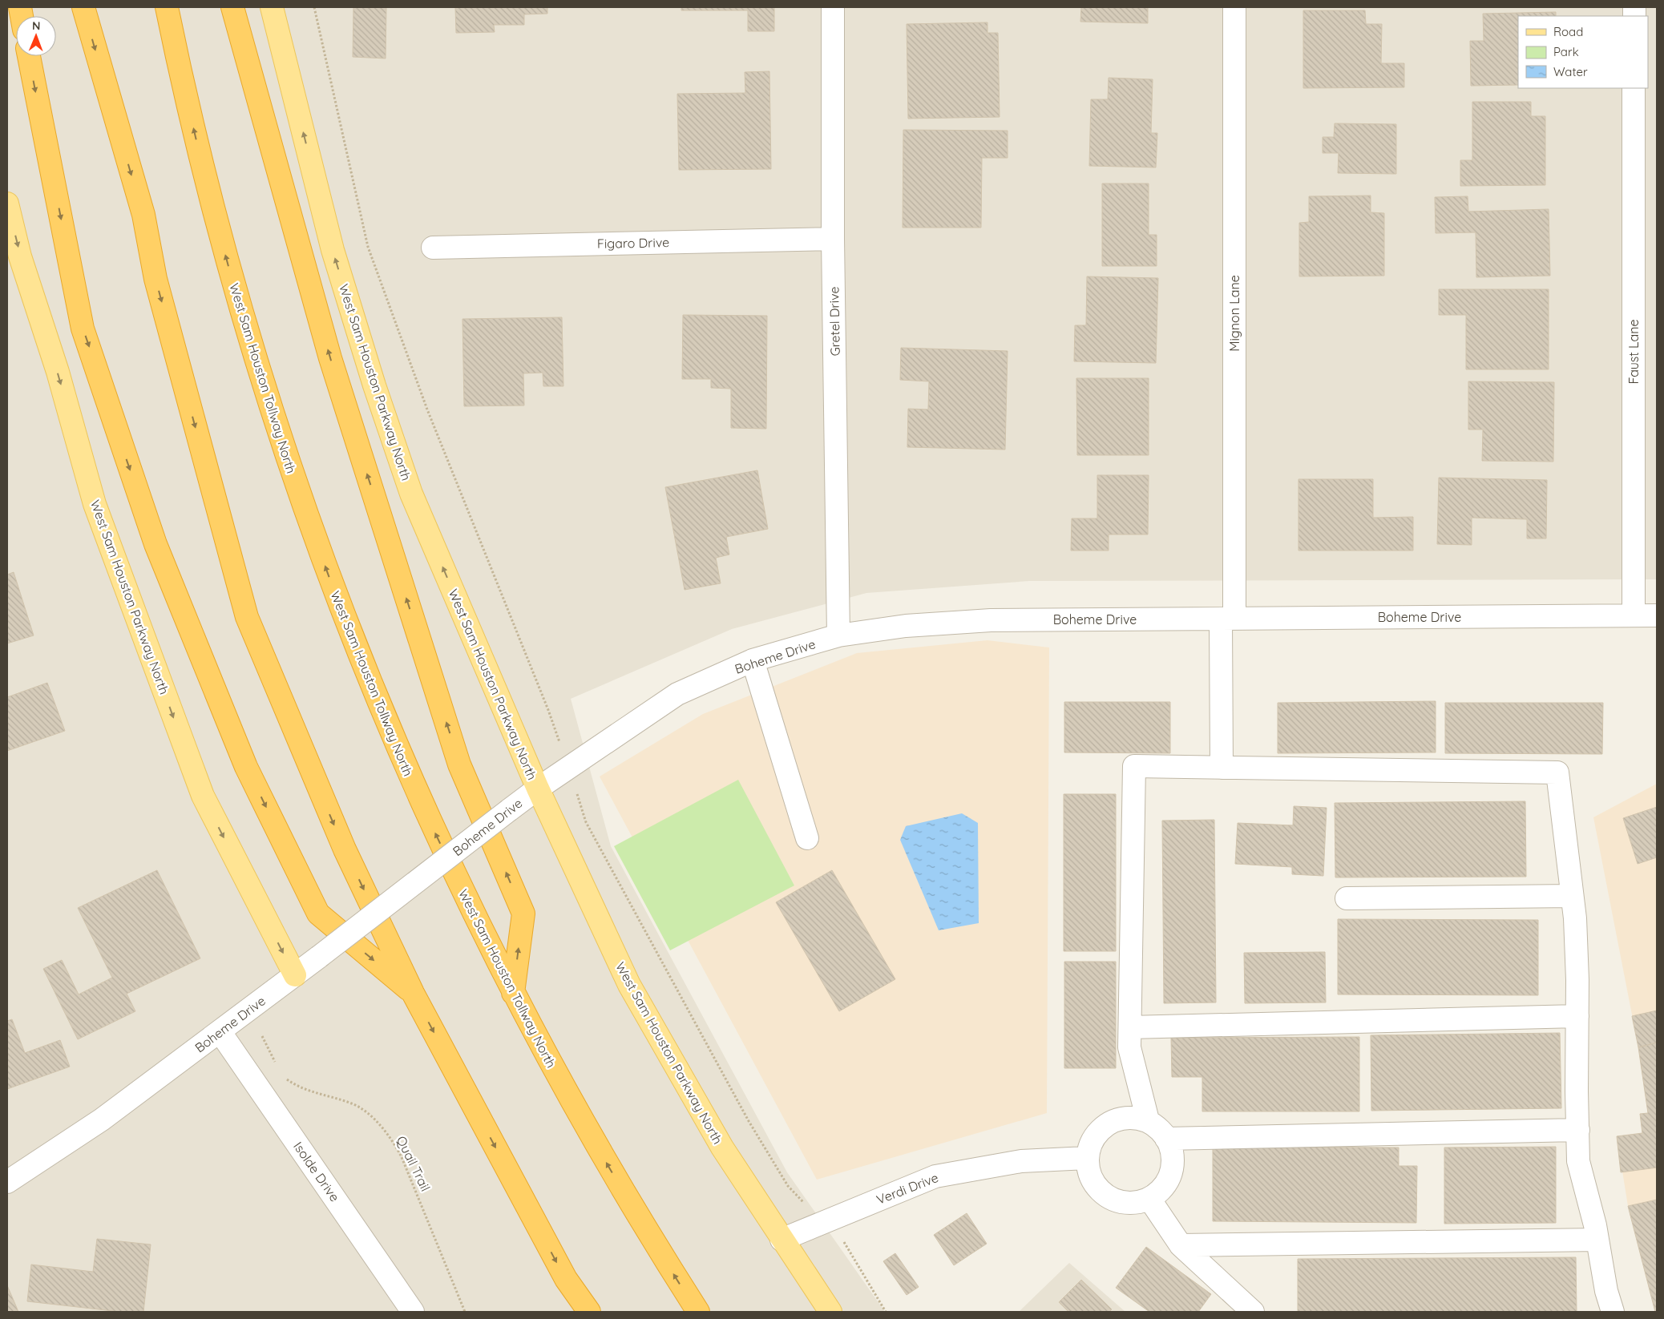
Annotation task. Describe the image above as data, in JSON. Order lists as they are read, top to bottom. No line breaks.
{"streets":{"highway":["West Sam Houston Tollway North"],"main road":["West Sam Houston Parkway North"],"street":["Figaro Drive","Mignon Lane","Gretel Drive","Faust Lane","Boheme Drive","Isolde Drive","Verdi Drive"],"path":["Quail Trail"]},"crossings":[["Figaro Drive","Gretel Drive"],["Mignon Lane","Boheme Drive"],["Gretel Drive","Boheme Drive"],["Faust Lane","Boheme Drive"],["West Sam Houston Parkway North","Boheme Drive"],["West Sam Houston Parkway North","Verdi Drive"],["Boheme Drive","Isolde Drive"]],"legend":["Road","Park","Water"],"north":"top"}
